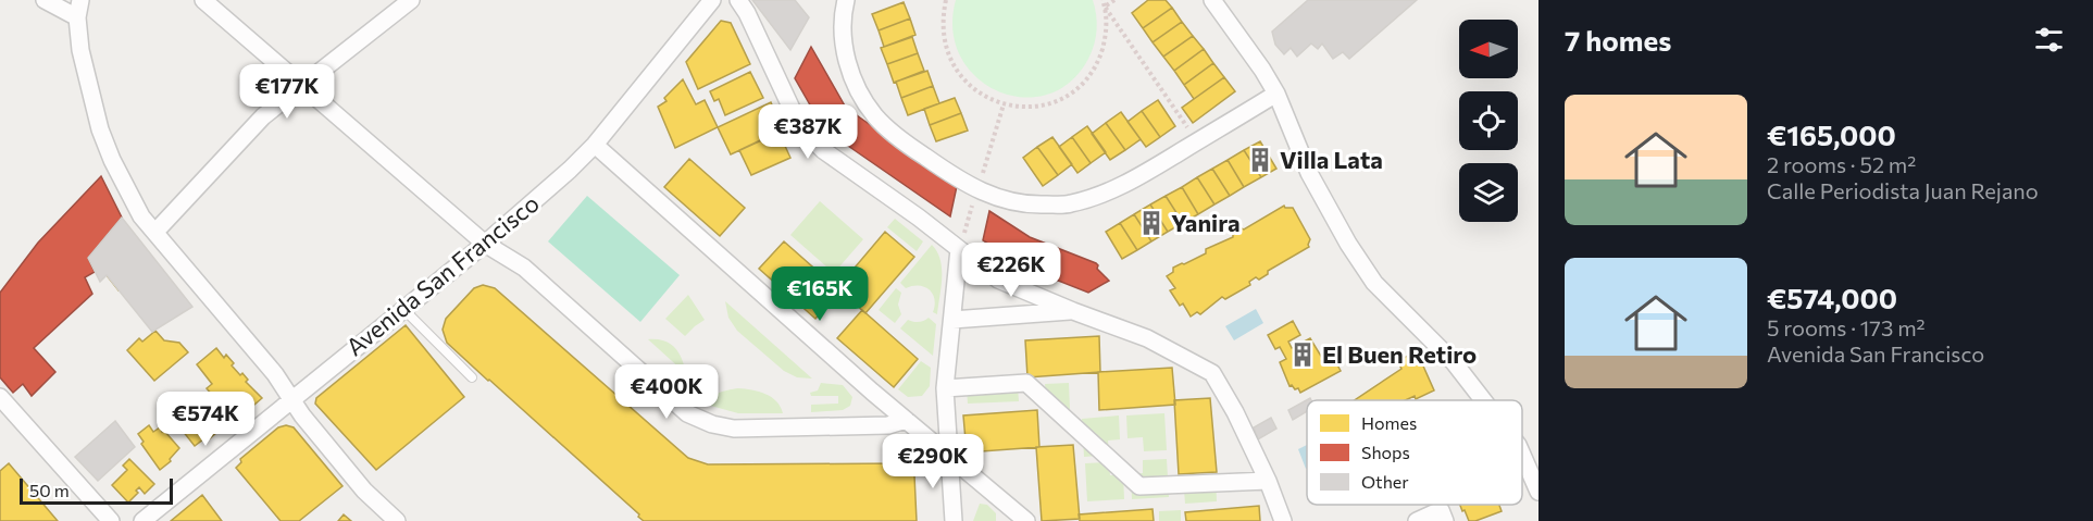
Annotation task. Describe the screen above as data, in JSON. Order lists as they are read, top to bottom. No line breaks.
{"streets":{"street":["Avenida San Francisco"]},"places":{"building":["Villa Lata","Yanira","El Buen Retiro"]},"legend":["Homes","Shops","Other"],"scale_bar":"50 m","north":"left","page":{"heading":"7 homes","price":["€177K","€387K","€226K","€165K","€400K","€574K","€290K"],"list":[{"name":"€165,000","note":"2 rooms · 52 m² · Calle Periodista Juan Rejano"},{"name":"€574,000","note":"5 rooms · 173 m² · Avenida San Francisco"}],"scale":"50 m"}}
